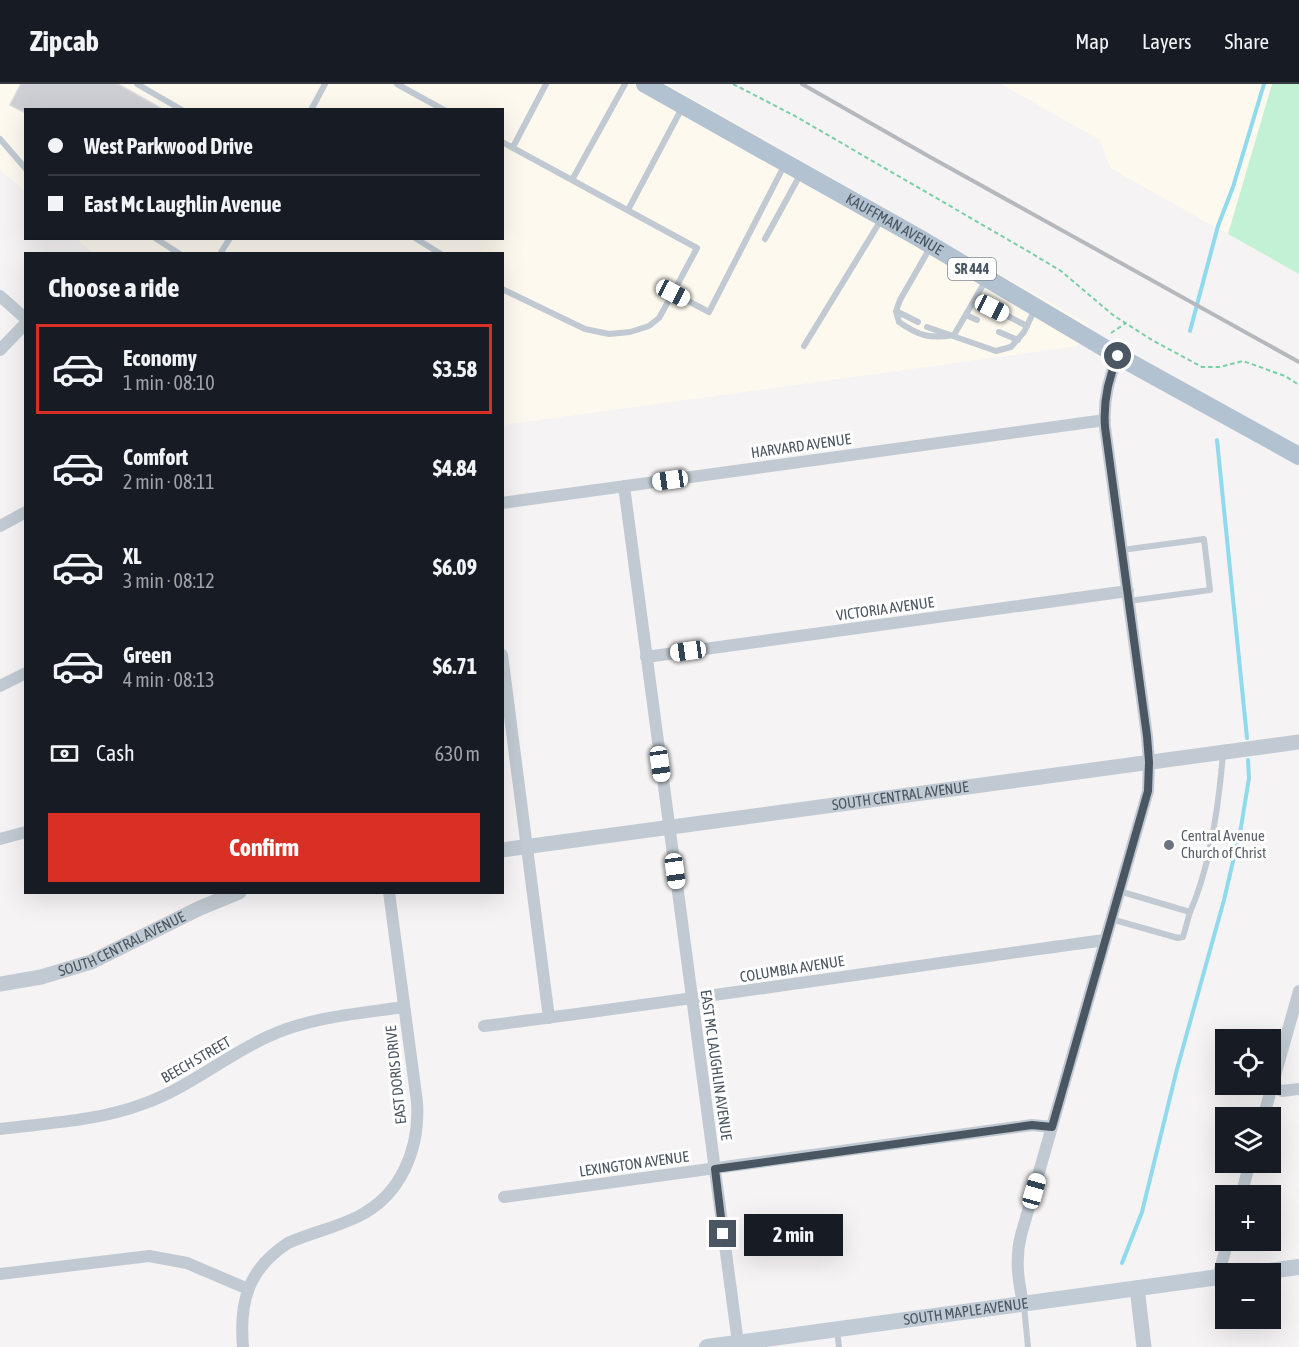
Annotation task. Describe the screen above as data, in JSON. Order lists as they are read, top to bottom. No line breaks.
{"streets":{"main road":["KAUFFMAN AVENUE","SR 444","SOUTH MAPLE AVENUE"],"street":["HARVARD AVENUE","VICTORIA AVENUE","SOUTH CENTRAL AVENUE","COLUMBIA AVENUE","BEECH STREET","EAST MC LAUGHLIN AVENUE","EAST DORIS DRIVE","LEXINGTON AVENUE"]},"crossings":[["HARVARD AVENUE","EAST MC LAUGHLIN AVENUE"],["VICTORIA AVENUE","EAST MC LAUGHLIN AVENUE"],["SOUTH CENTRAL AVENUE","EAST MC LAUGHLIN AVENUE"],["COLUMBIA AVENUE","EAST MC LAUGHLIN AVENUE"],["BEECH STREET","EAST DORIS DRIVE"],["EAST MC LAUGHLIN AVENUE","LEXINGTON AVENUE"],["EAST MC LAUGHLIN AVENUE","SOUTH MAPLE AVENUE"]],"places":["Central Avenue Church of Christ"],"page":{"header":"Zipcab","nav":["Map","Layers","Share"],"banner":["West Parkwood Drive","East Mc Laughlin Avenue"],"heading":"Choose a ride","list":[{"name":"Economy","note":"1 min · 08:10","value":"$3.58"},{"name":"Comfort","note":"2 min · 08:11","value":"$4.84"},{"name":"XL","note":"3 min · 08:12","value":"$6.09"},{"name":"Green","note":"4 min · 08:13","value":"$6.71"}],"pay":["Cash","630 m"],"buttons":"Confirm","map_buttons":["+","−"],"bubble":"2 min"}}
